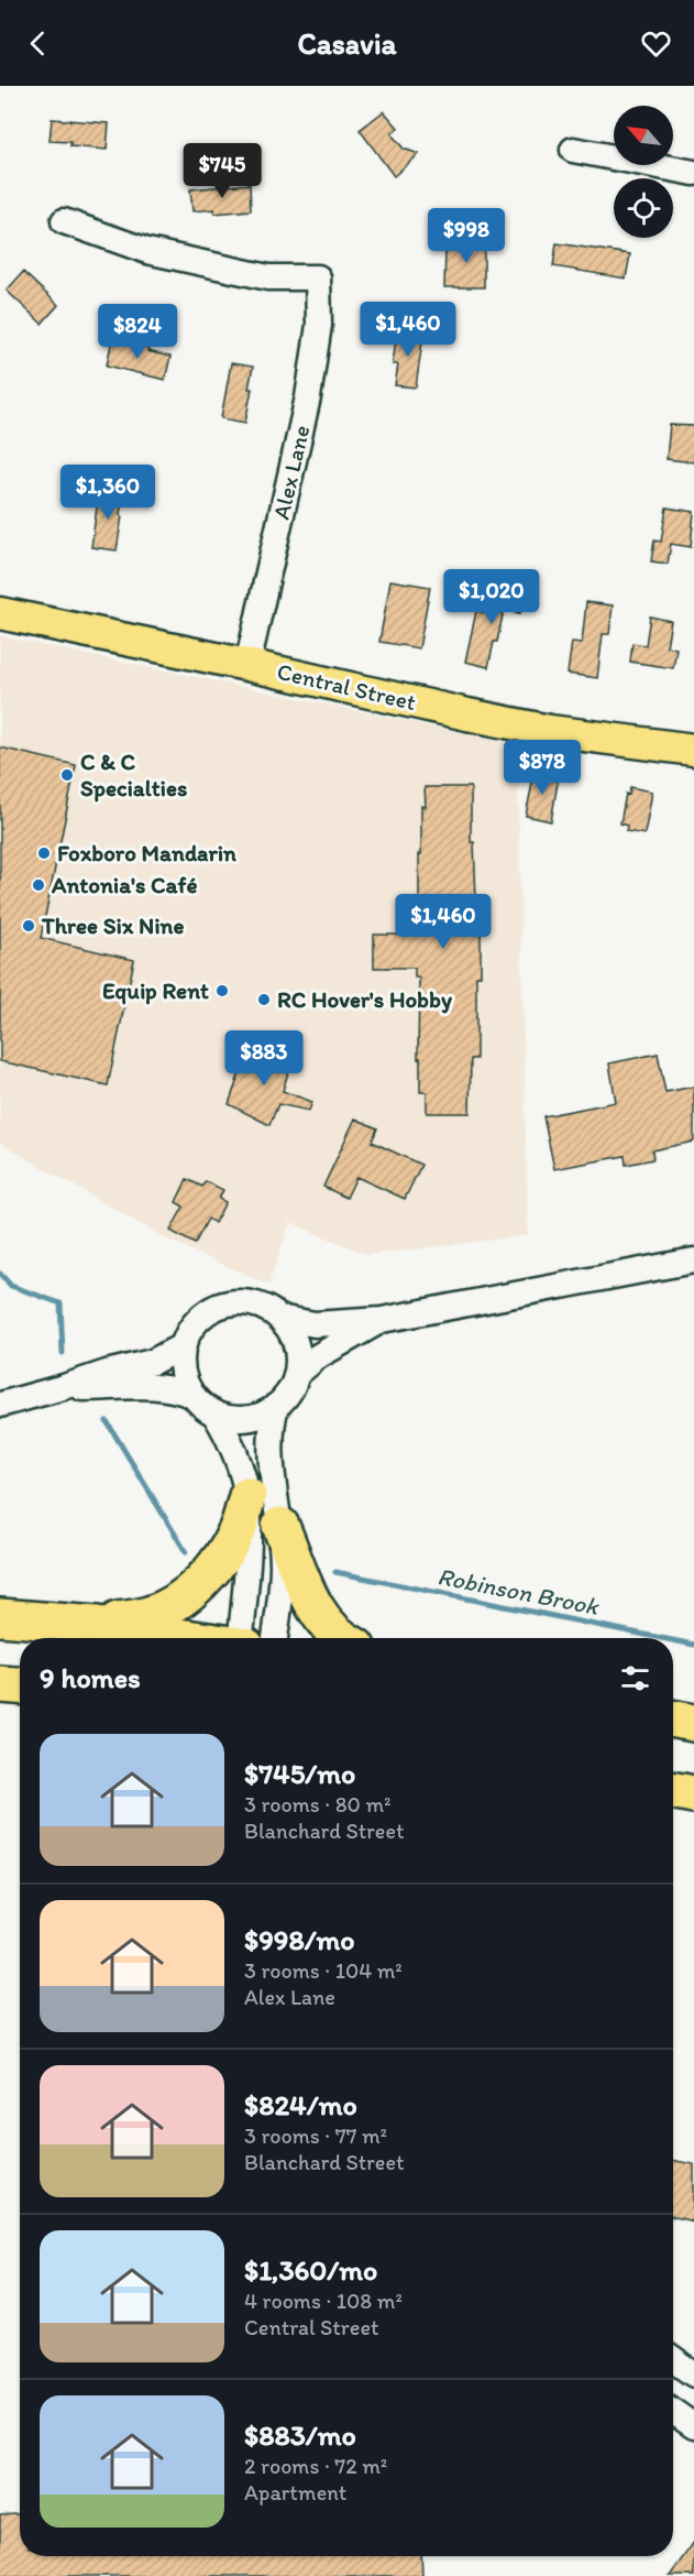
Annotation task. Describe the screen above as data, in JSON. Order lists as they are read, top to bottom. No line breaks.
{"streets":{"main road":["Central Street"],"street":["Alex Lane"]},"crossings":[["Alex Lane","Central Street"]],"water":["Robinson Brook"],"places":["C & C Specialties","Foxboro Mandarin","Antonia's Café","Three Six Nine","Equip Rent","RC Hover's Hobby"],"north":"top left","page":{"header":"Casavia","price":["$745","$998","$1,460","$824","$1,360","$1,020","$878","$1,460","$883"],"heading":"9 homes","list":[{"name":"$745/mo","note":"3 rooms · 80 m² · Blanchard Street"},{"name":"$998/mo","note":"3 rooms · 104 m² · Alex Lane"},{"name":"$824/mo","note":"3 rooms · 77 m² · Blanchard Street"},{"name":"$1,360/mo","note":"4 rooms · 108 m² · Central Street"},{"name":"$883/mo","note":"2 rooms · 72 m² · Apartment"}]}}
